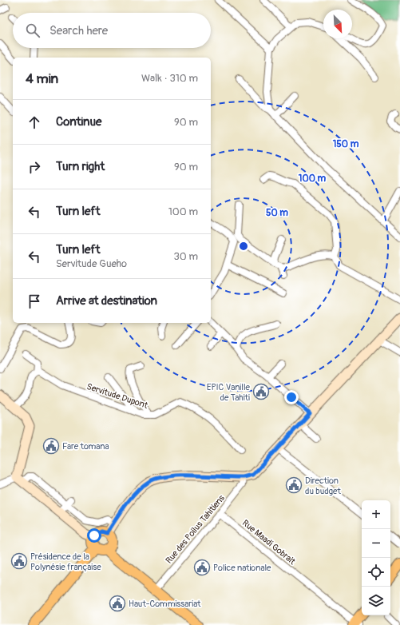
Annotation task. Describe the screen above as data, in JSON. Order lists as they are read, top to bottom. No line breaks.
{"streets":{"street":["Servitude Dupont","Rue des Poilus Tahitiens","Rue Maadi Gobrait"]},"crossings":[["Rue des Poilus Tahitiens","Rue Maadi Gobrait"]],"places":{"public building":["EPIC Vanille de Tahiti","Fare tomana","Direction du budget","Présidence de la Polynésie française","Police nationale","Haut-Commissariat"]},"north":"bottom right","page":{"search":"Search here","heading":["4 min","Walk · 310 m"],"list":[["Continue","90 m"],["Turn right","90 m"],["Turn left","100 m"],["Turn left","Servitude Gueho","30 m"],"Arrive at destination"],"map_buttons":["+","−"]},"rings":["150 m","100 m","50 m"]}
